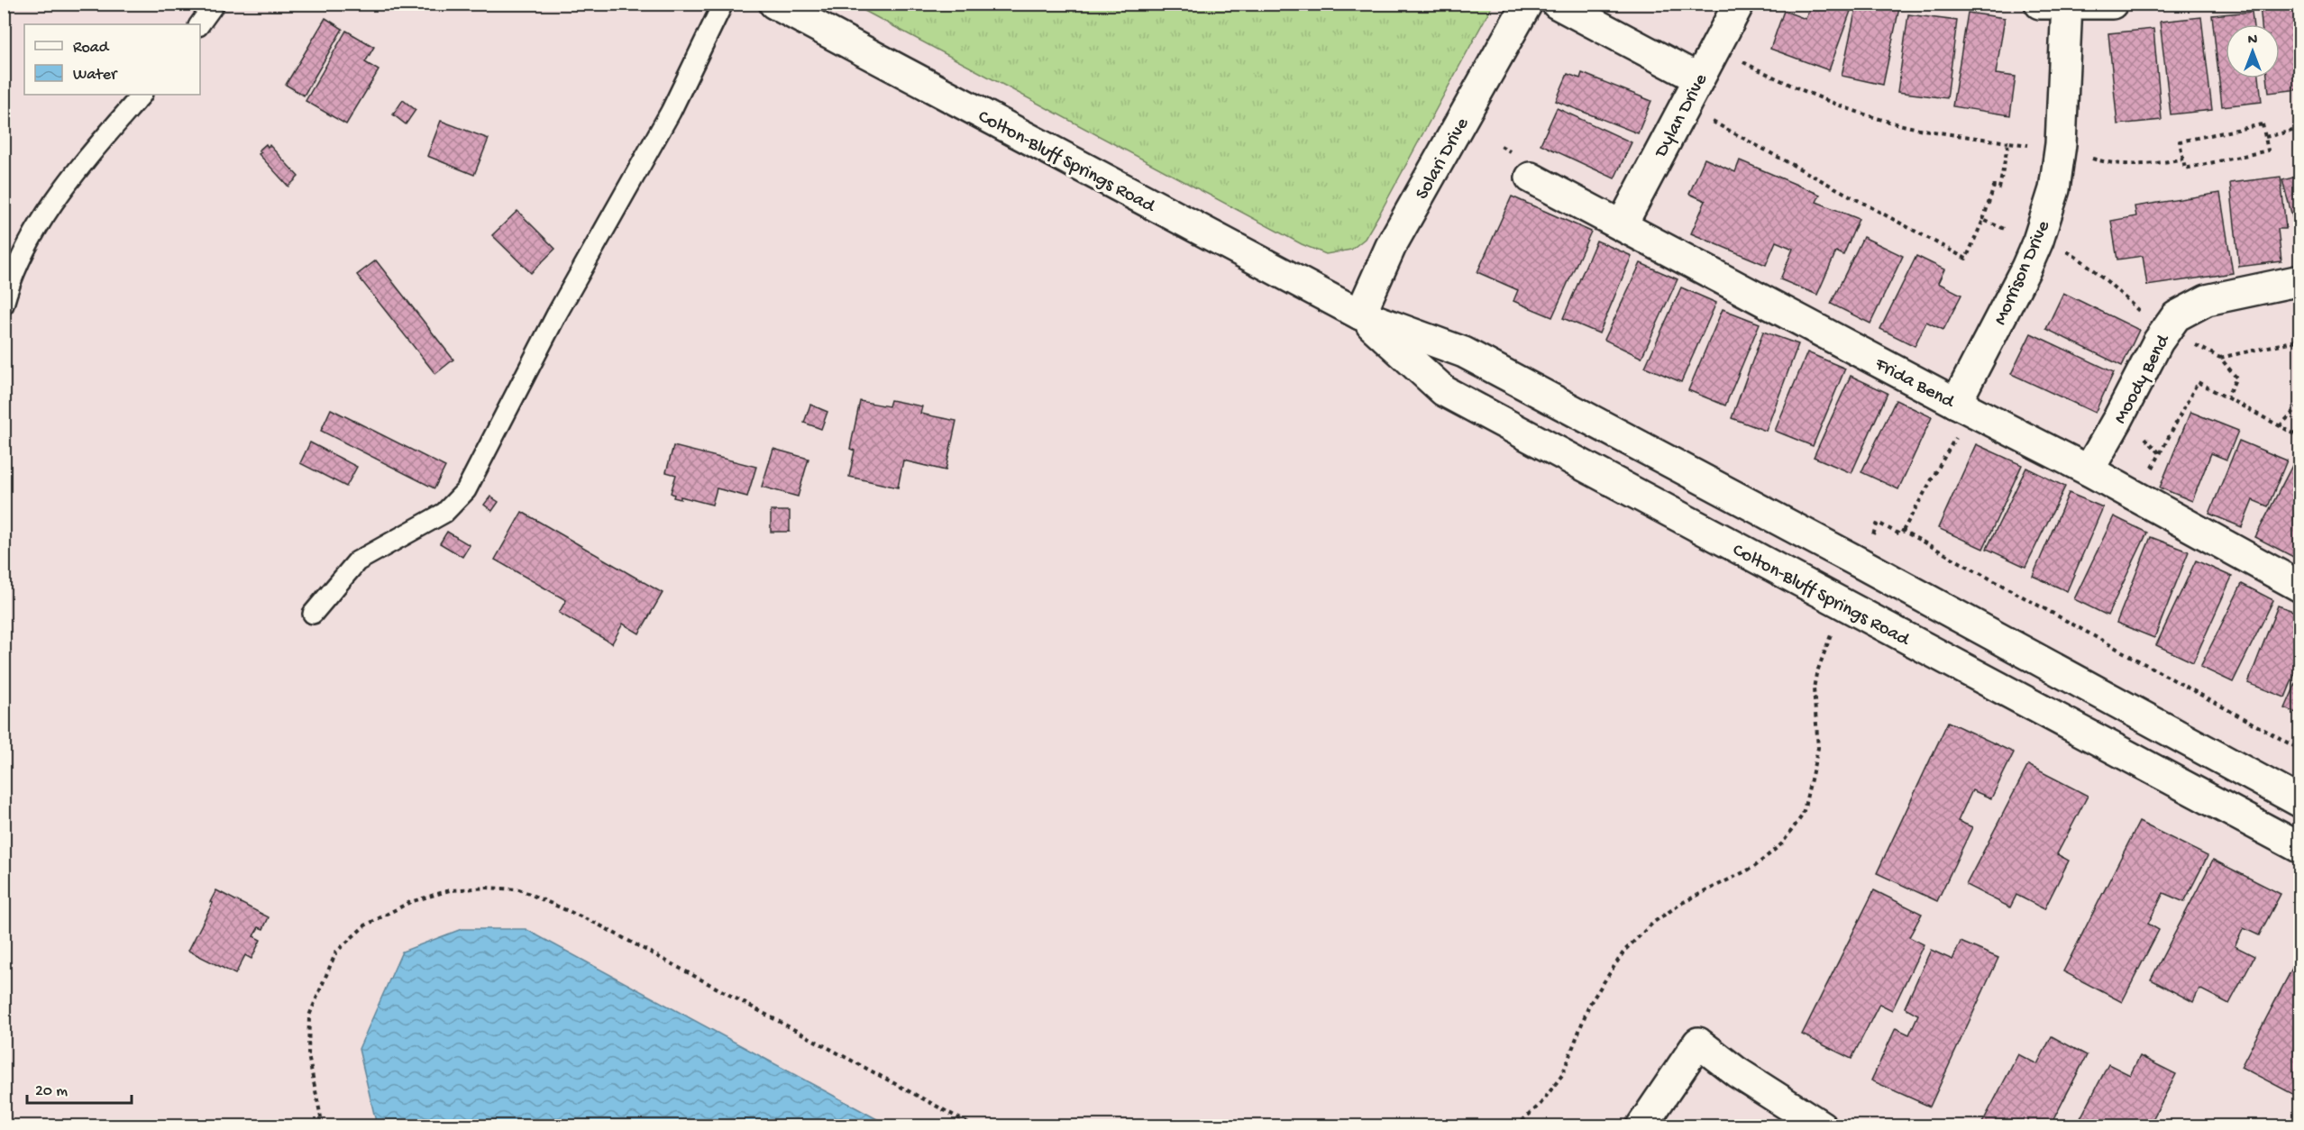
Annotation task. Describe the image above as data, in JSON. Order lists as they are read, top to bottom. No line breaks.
{"streets":{"street":["Dylan Drive","Solari Drive","Colton-Bluff Springs Road","Morrison Drive","Moody Bend","Frida Bend"]},"crossings":[["Dylan Drive","Frida Bend"],["Solari Drive","Colton-Bluff Springs Road"],["Morrison Drive","Frida Bend"],["Moody Bend","Frida Bend"]],"legend":["Road","Water"],"scale_bar":"20 m","north":"top"}
